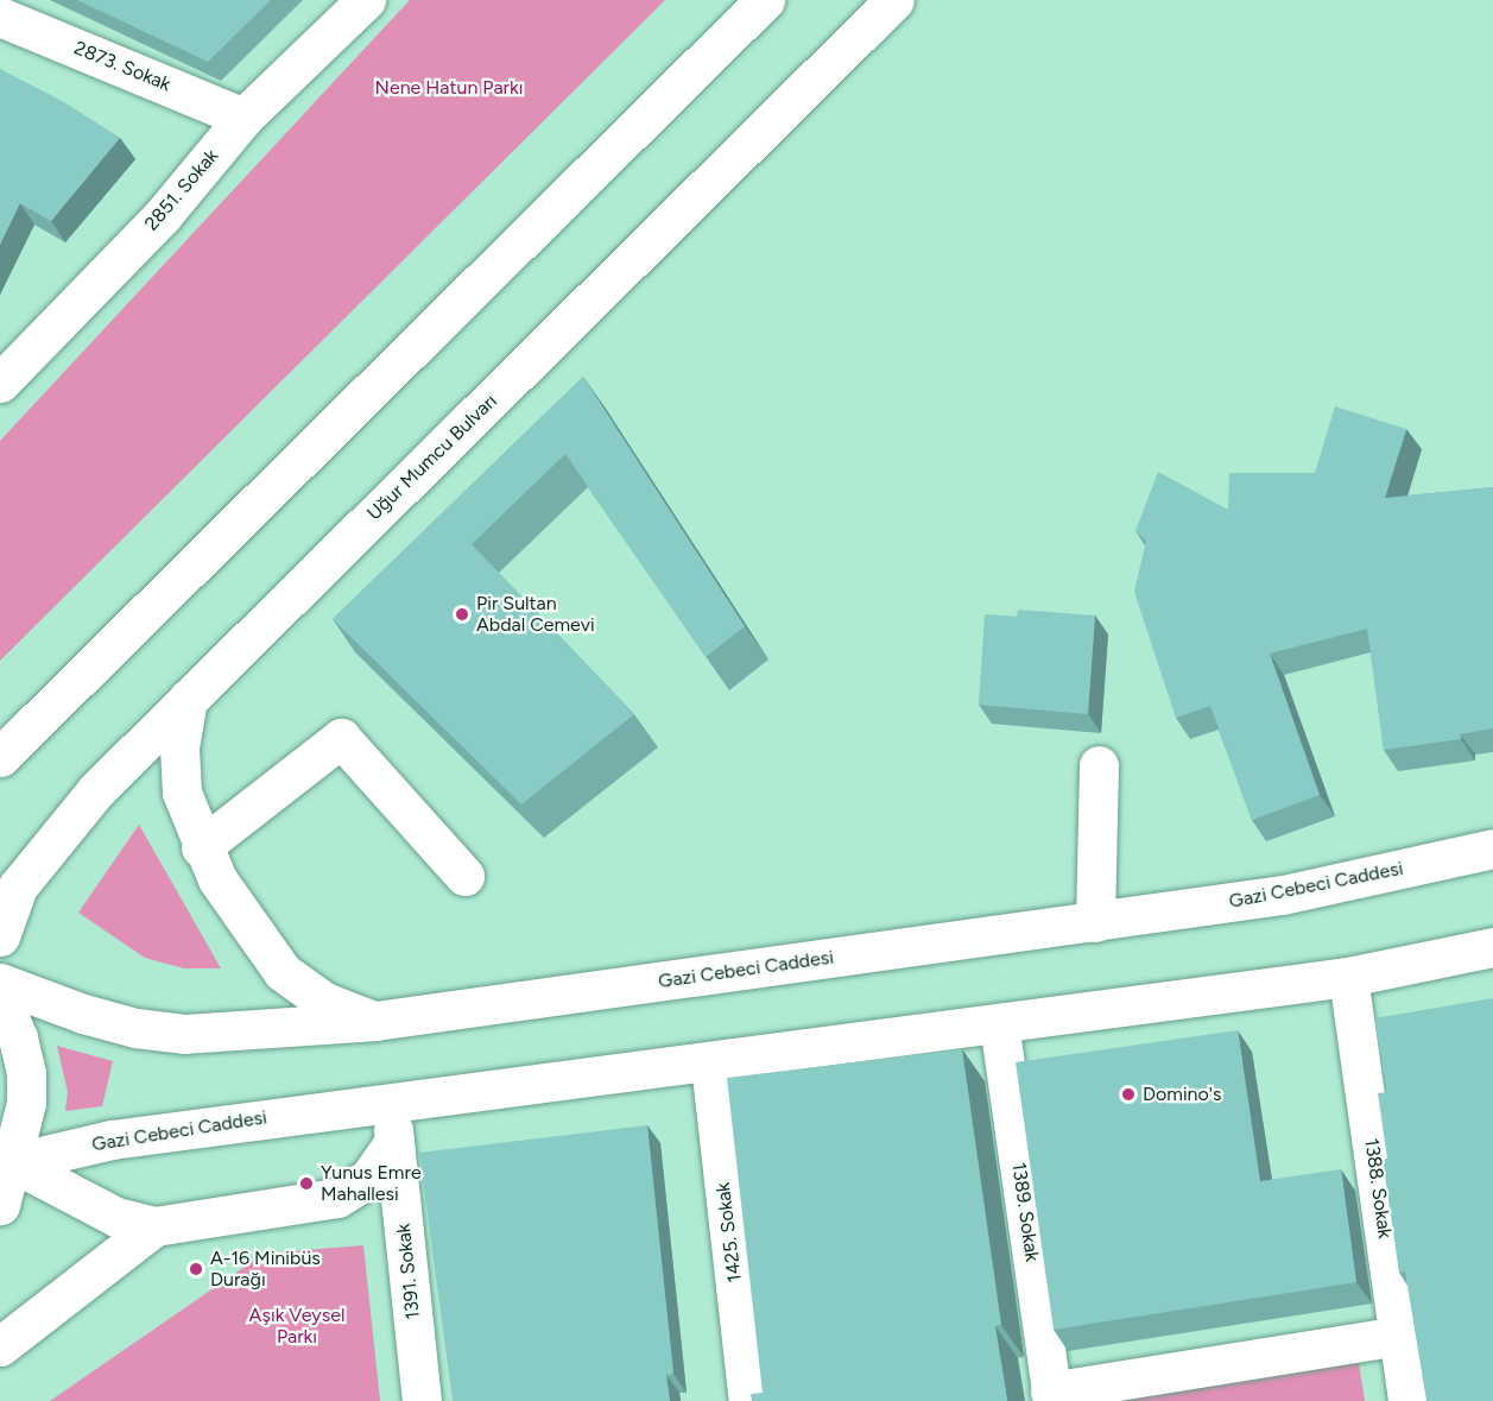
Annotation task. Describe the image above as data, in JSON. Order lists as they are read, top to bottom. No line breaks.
{"streets":{"main road":["2873. Sokak","2851. Sokak","Uğur Mumcu Bulvarı","Gazi Cebeci Caddesi","1388. Sokak","1389. Sokak","1425. Sokak","1391. Sokak"]},"crossings":[["2873. Sokak","2851. Sokak"],["Gazi Cebeci Caddesi","1388. Sokak"],["Gazi Cebeci Caddesi","1389. Sokak"],["Gazi Cebeci Caddesi","1425. Sokak"],["Gazi Cebeci Caddesi","1391. Sokak"]],"parks":["Nene Hatun Parkı","Aşık Veysel Parkı"],"places":["Pir Sultan Abdal Cemevi","Domino's","Yunus Emre Mahallesi","A-16 Minibüs Durağı"]}
